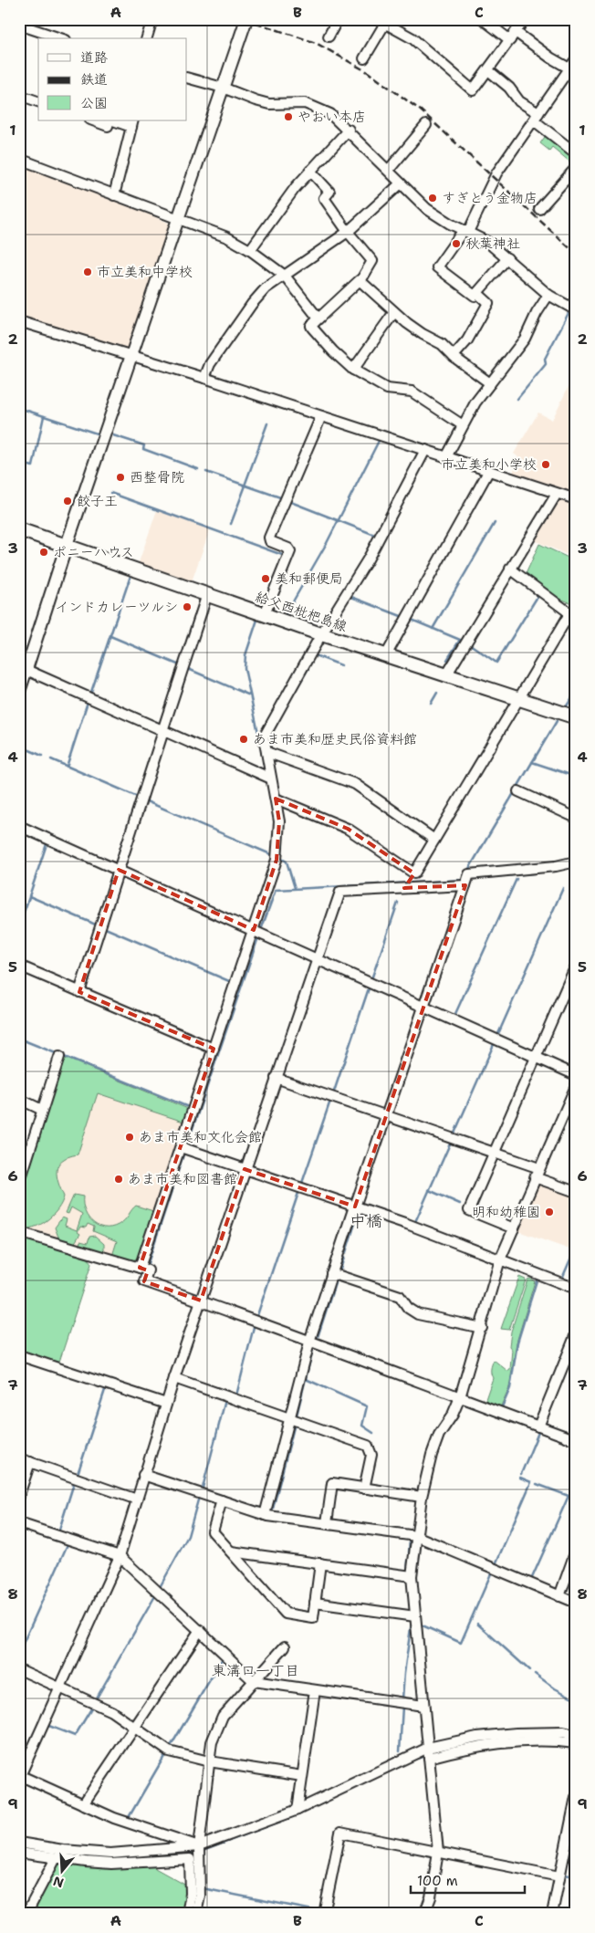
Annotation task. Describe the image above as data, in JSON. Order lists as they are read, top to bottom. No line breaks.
{"streets":{"main road":["給父西枇杷島線"]},"districts":["中橋","東溝口一丁目"],"places":["やおい本店","すぎとう金物店","秋葉神社","市立美和中学校","市立美和小学校","西整骨院","餃子王","ポニーハウス","美和郵便局","インドカレーツルシ","あま市美和歴史民俗資料館","あま市美和文化会館","あま市美和図書館","明和幼稚園"],"legend":["道路","鉄道","公園"],"scale_bar":"100 m","north":"bottom","grid":{"columns":["A","B","C"],"rows":["1","2","3","4","5","6","7","8","9"]}}
